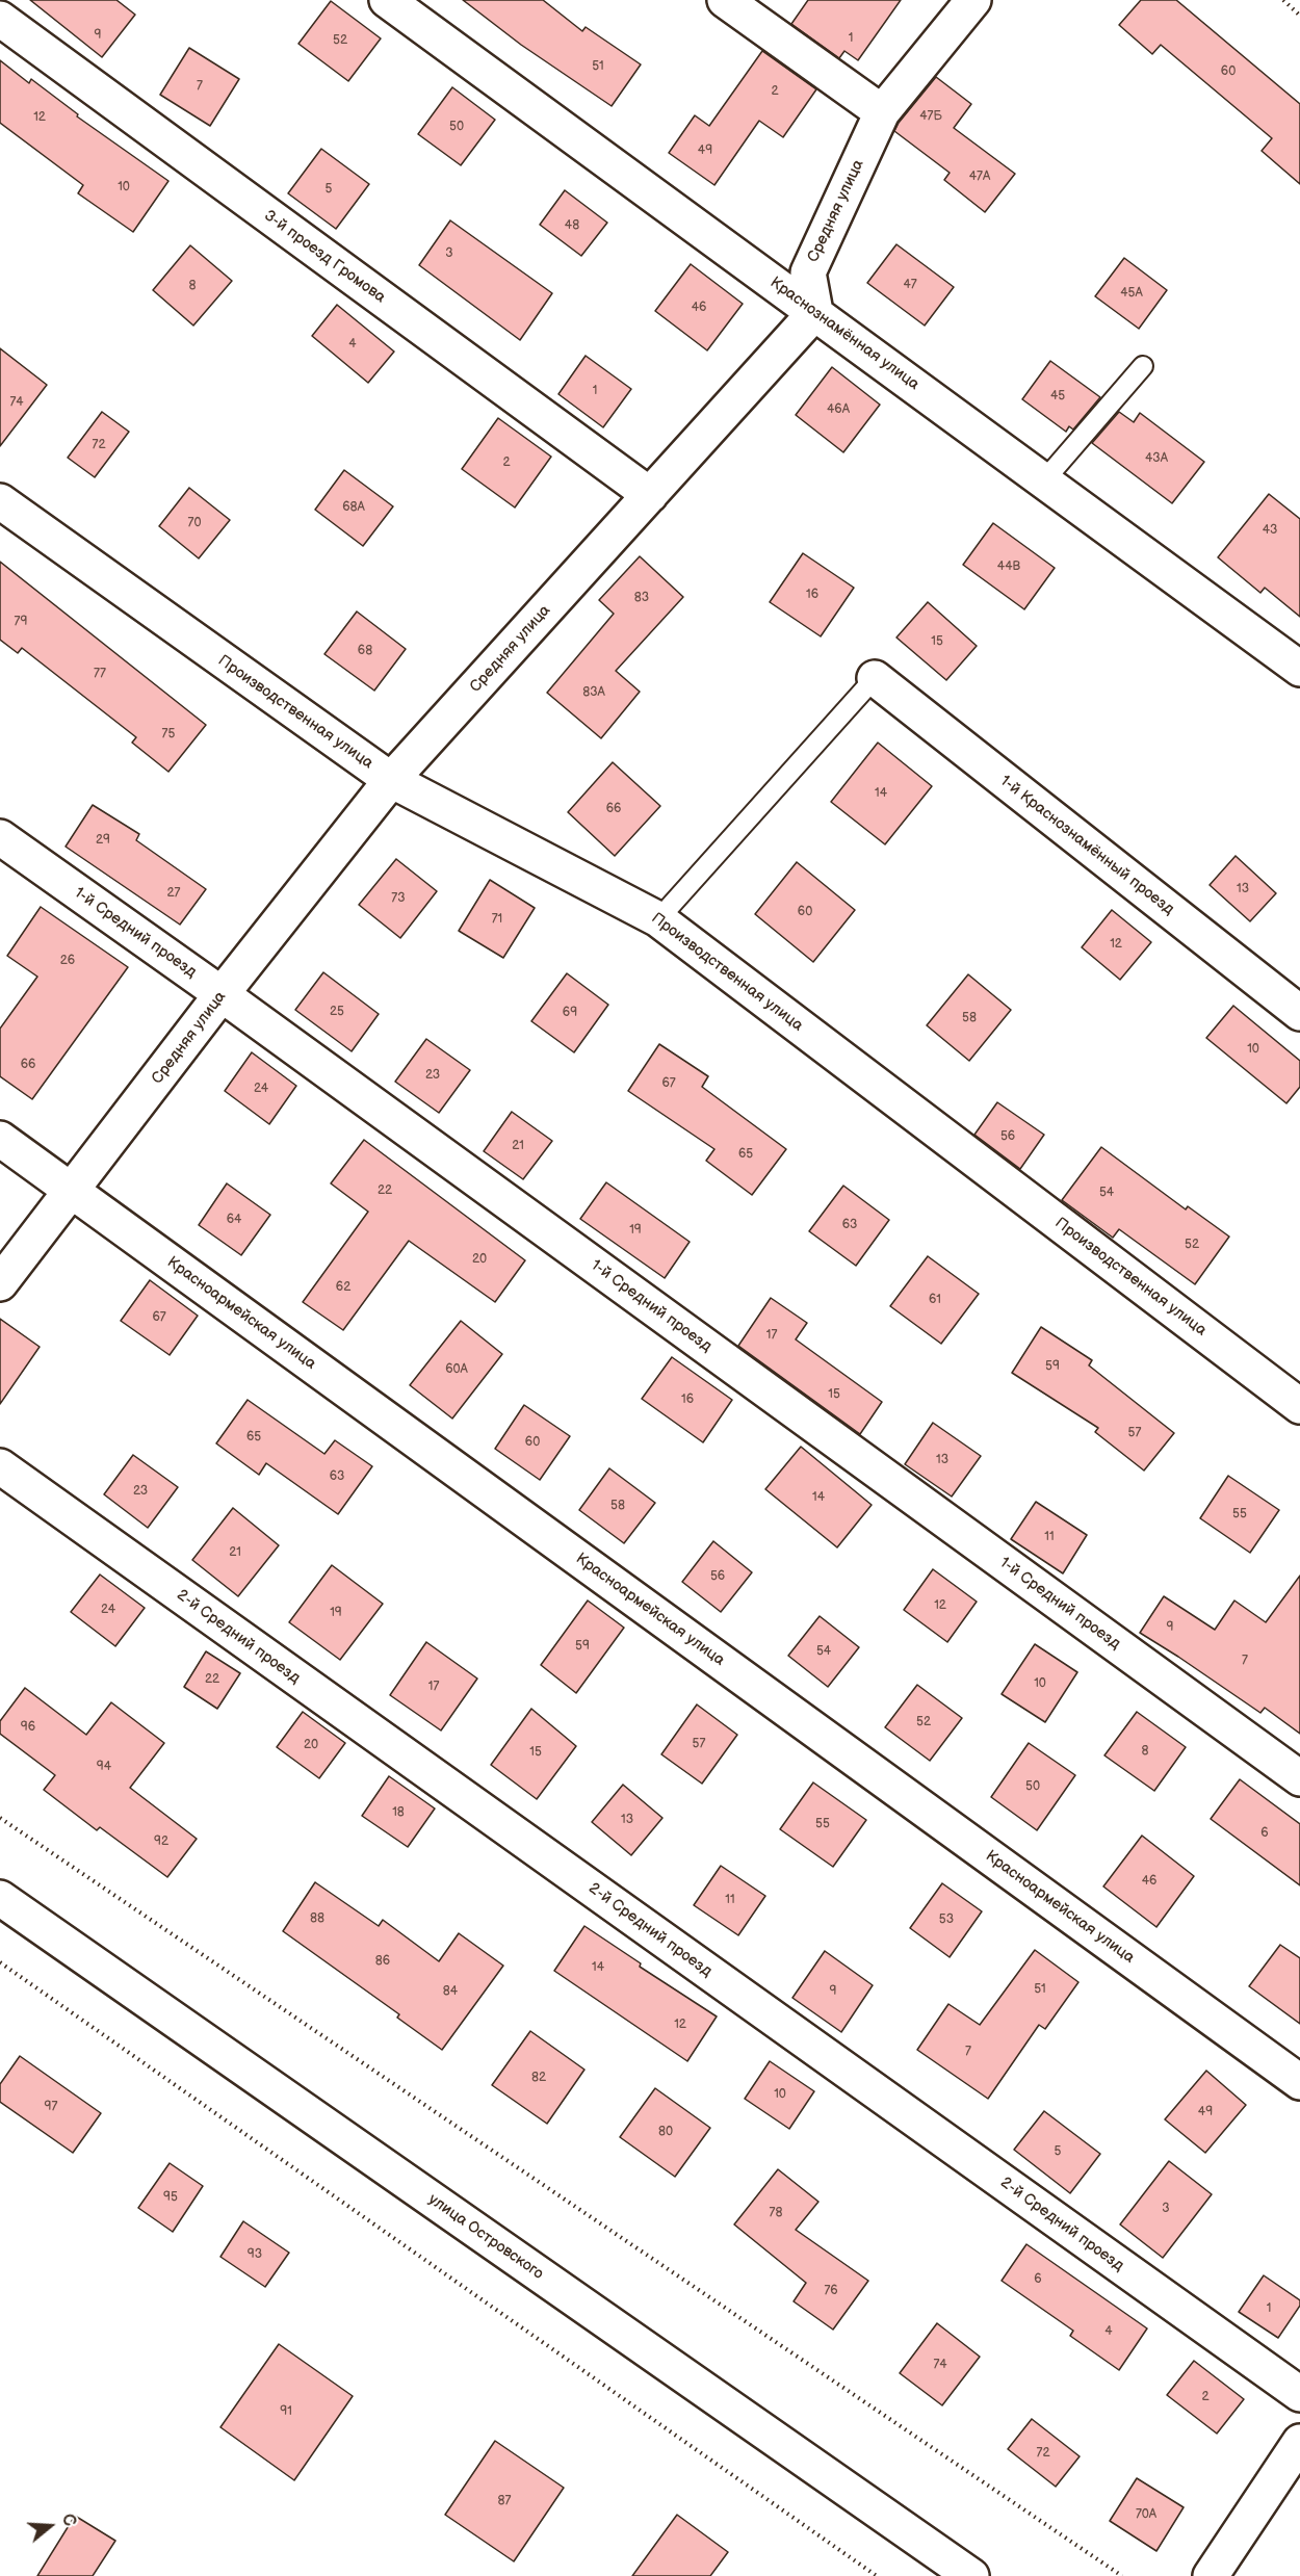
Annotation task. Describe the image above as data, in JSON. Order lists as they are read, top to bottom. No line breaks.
{"streets":{"street":["Средняя улица","3-й проезд Громова","Краснознамённая улица","Производственная улица","1-й Краснознамённый проезд","1-й Средний проезд","Красноармейская улица","2-й Средний проезд","улица Островского"]},"crossings":[["Средняя улица","3-й проезд Громова"],["Средняя улица","Краснознамённая улица"],["Средняя улица","Производственная улица"],["Средняя улица","1-й Средний проезд"],["Средняя улица","Красноармейская улица"]],"house_numbers":["9","1","52","51","60","7","2","47Б","12","50","49","47А","10","5","48","3","47","8","45А","46","4","1","45","74","46А","72","43А","2","68А","70","43","44В","16","83","79","15","68","77","83А","75","14","66","29","13","27","73","60","71","12","26","25","69","58","10","66","23","67","24","56","21","65","22","54","64","63","19","52","20","62","61","67","17","59","60А","15","16","57","65","60","13","63","23","14","58","55","11","21","56","12","24","19","9","59","54","7","22","10","17","52","96","57","20","8","15","94","50","18","13","55","6","92","46","11","88","53","86","14","51","84","9","12","7","82","10","97","49","80","5","95","3","78","93","6","76","1","4","74","2","91","72","87","70А"],"north":"right"}
